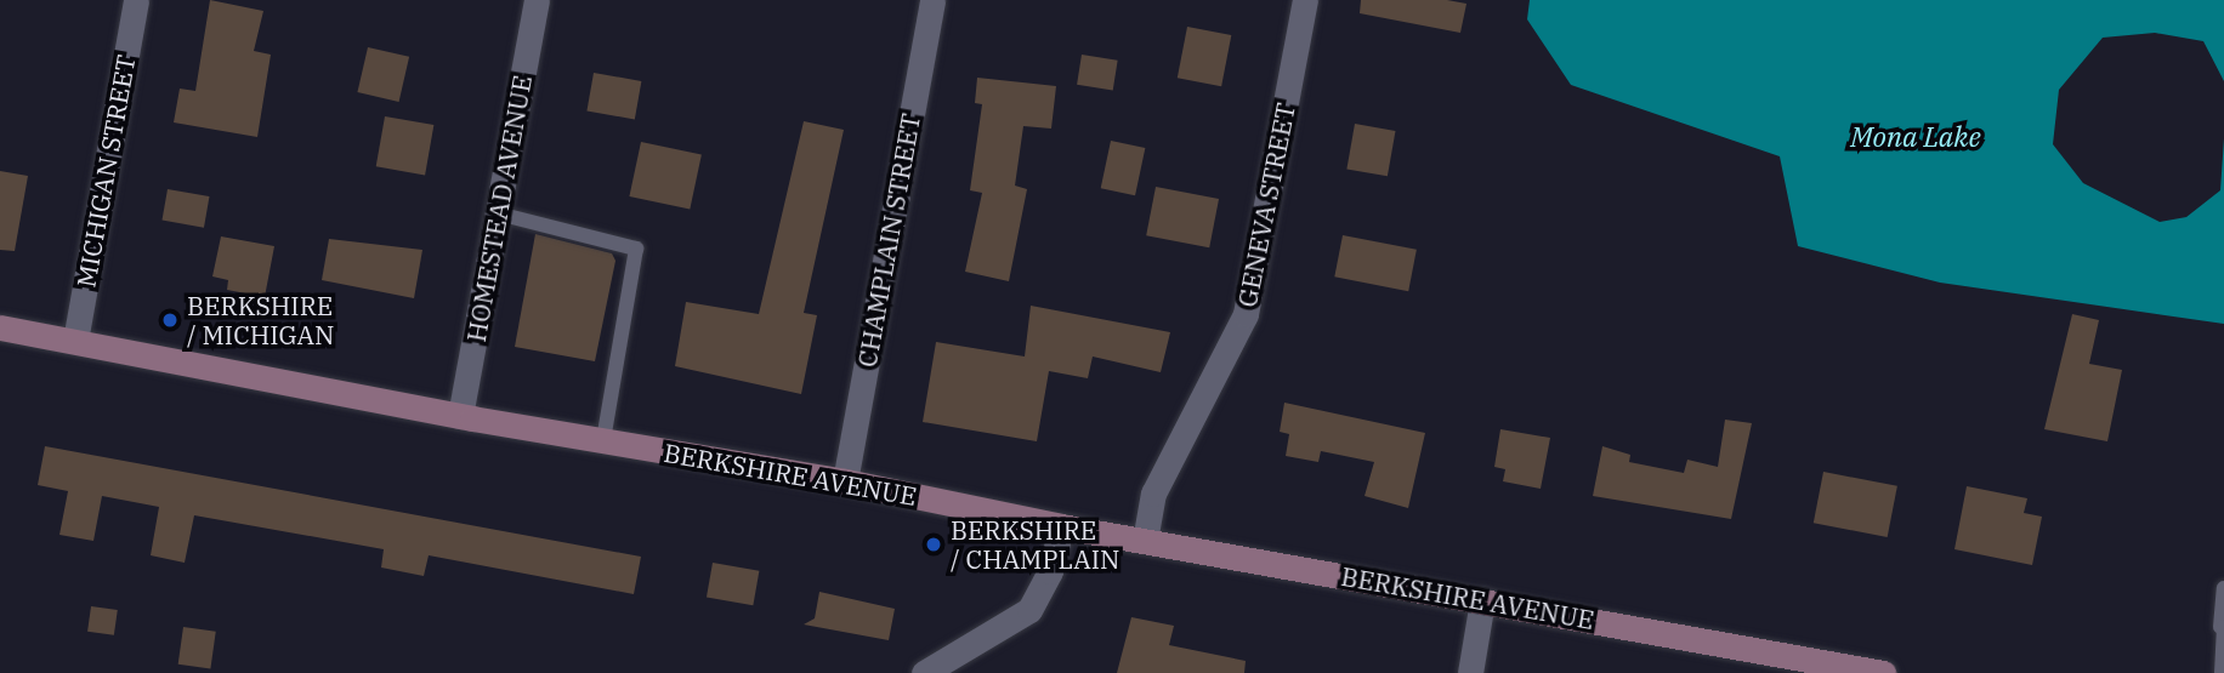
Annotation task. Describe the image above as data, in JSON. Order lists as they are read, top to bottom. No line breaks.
{"streets":{"main road":["BERKSHIRE AVENUE"],"street":["MICHIGAN STREET","GENEVA STREET","HOMESTEAD AVENUE","CHAMPLAIN STREET"]},"crossings":[["MICHIGAN STREET","BERKSHIRE AVENUE"],["GENEVA STREET","BERKSHIRE AVENUE"],["HOMESTEAD AVENUE","BERKSHIRE AVENUE"],["CHAMPLAIN STREET","BERKSHIRE AVENUE"]],"water":["Mona Lake"],"places":["BERKSHIRE / MICHIGAN","BERKSHIRE / CHAMPLAIN"]}
